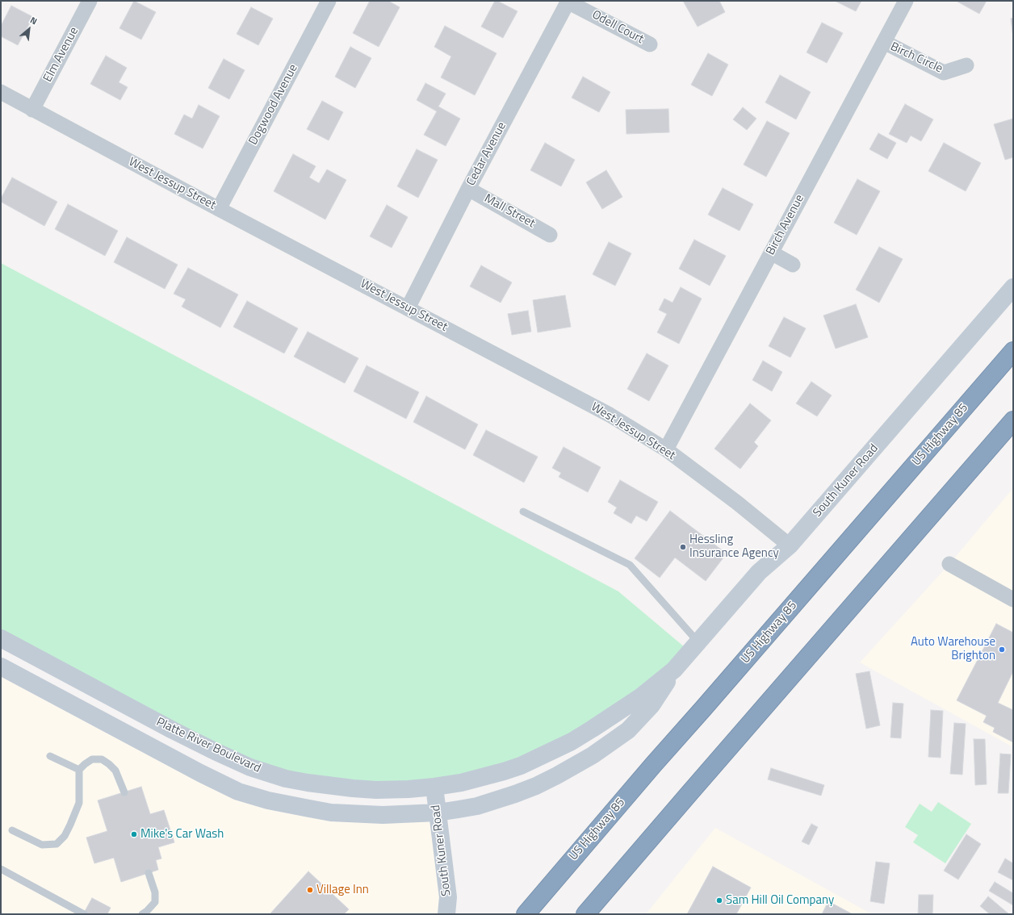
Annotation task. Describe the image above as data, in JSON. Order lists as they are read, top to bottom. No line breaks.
{"streets":{"highway":["US Highway 85"],"street":["Odell Court","Elm Avenue","Birch Circle","Dogwood Avenue","Cedar Avenue","West Jessup Street","Mall Street","Birch Avenue","South Kuner Road","Platte River Boulevard"]},"crossings":[["Odell Court","Cedar Avenue"],["Elm Avenue","West Jessup Street"],["Birch Circle","Birch Avenue"],["Dogwood Avenue","West Jessup Street"],["Cedar Avenue","West Jessup Street"],["Cedar Avenue","Mall Street"],["West Jessup Street","Birch Avenue"],["West Jessup Street","South Kuner Road"],["South Kuner Road","Platte River Boulevard"]],"places":["Hessling Insurance Agency","Auto Warehouse Brighton","Mike's Car Wash","Village Inn","Sam Hill Oil Company"],"north":"top right"}
